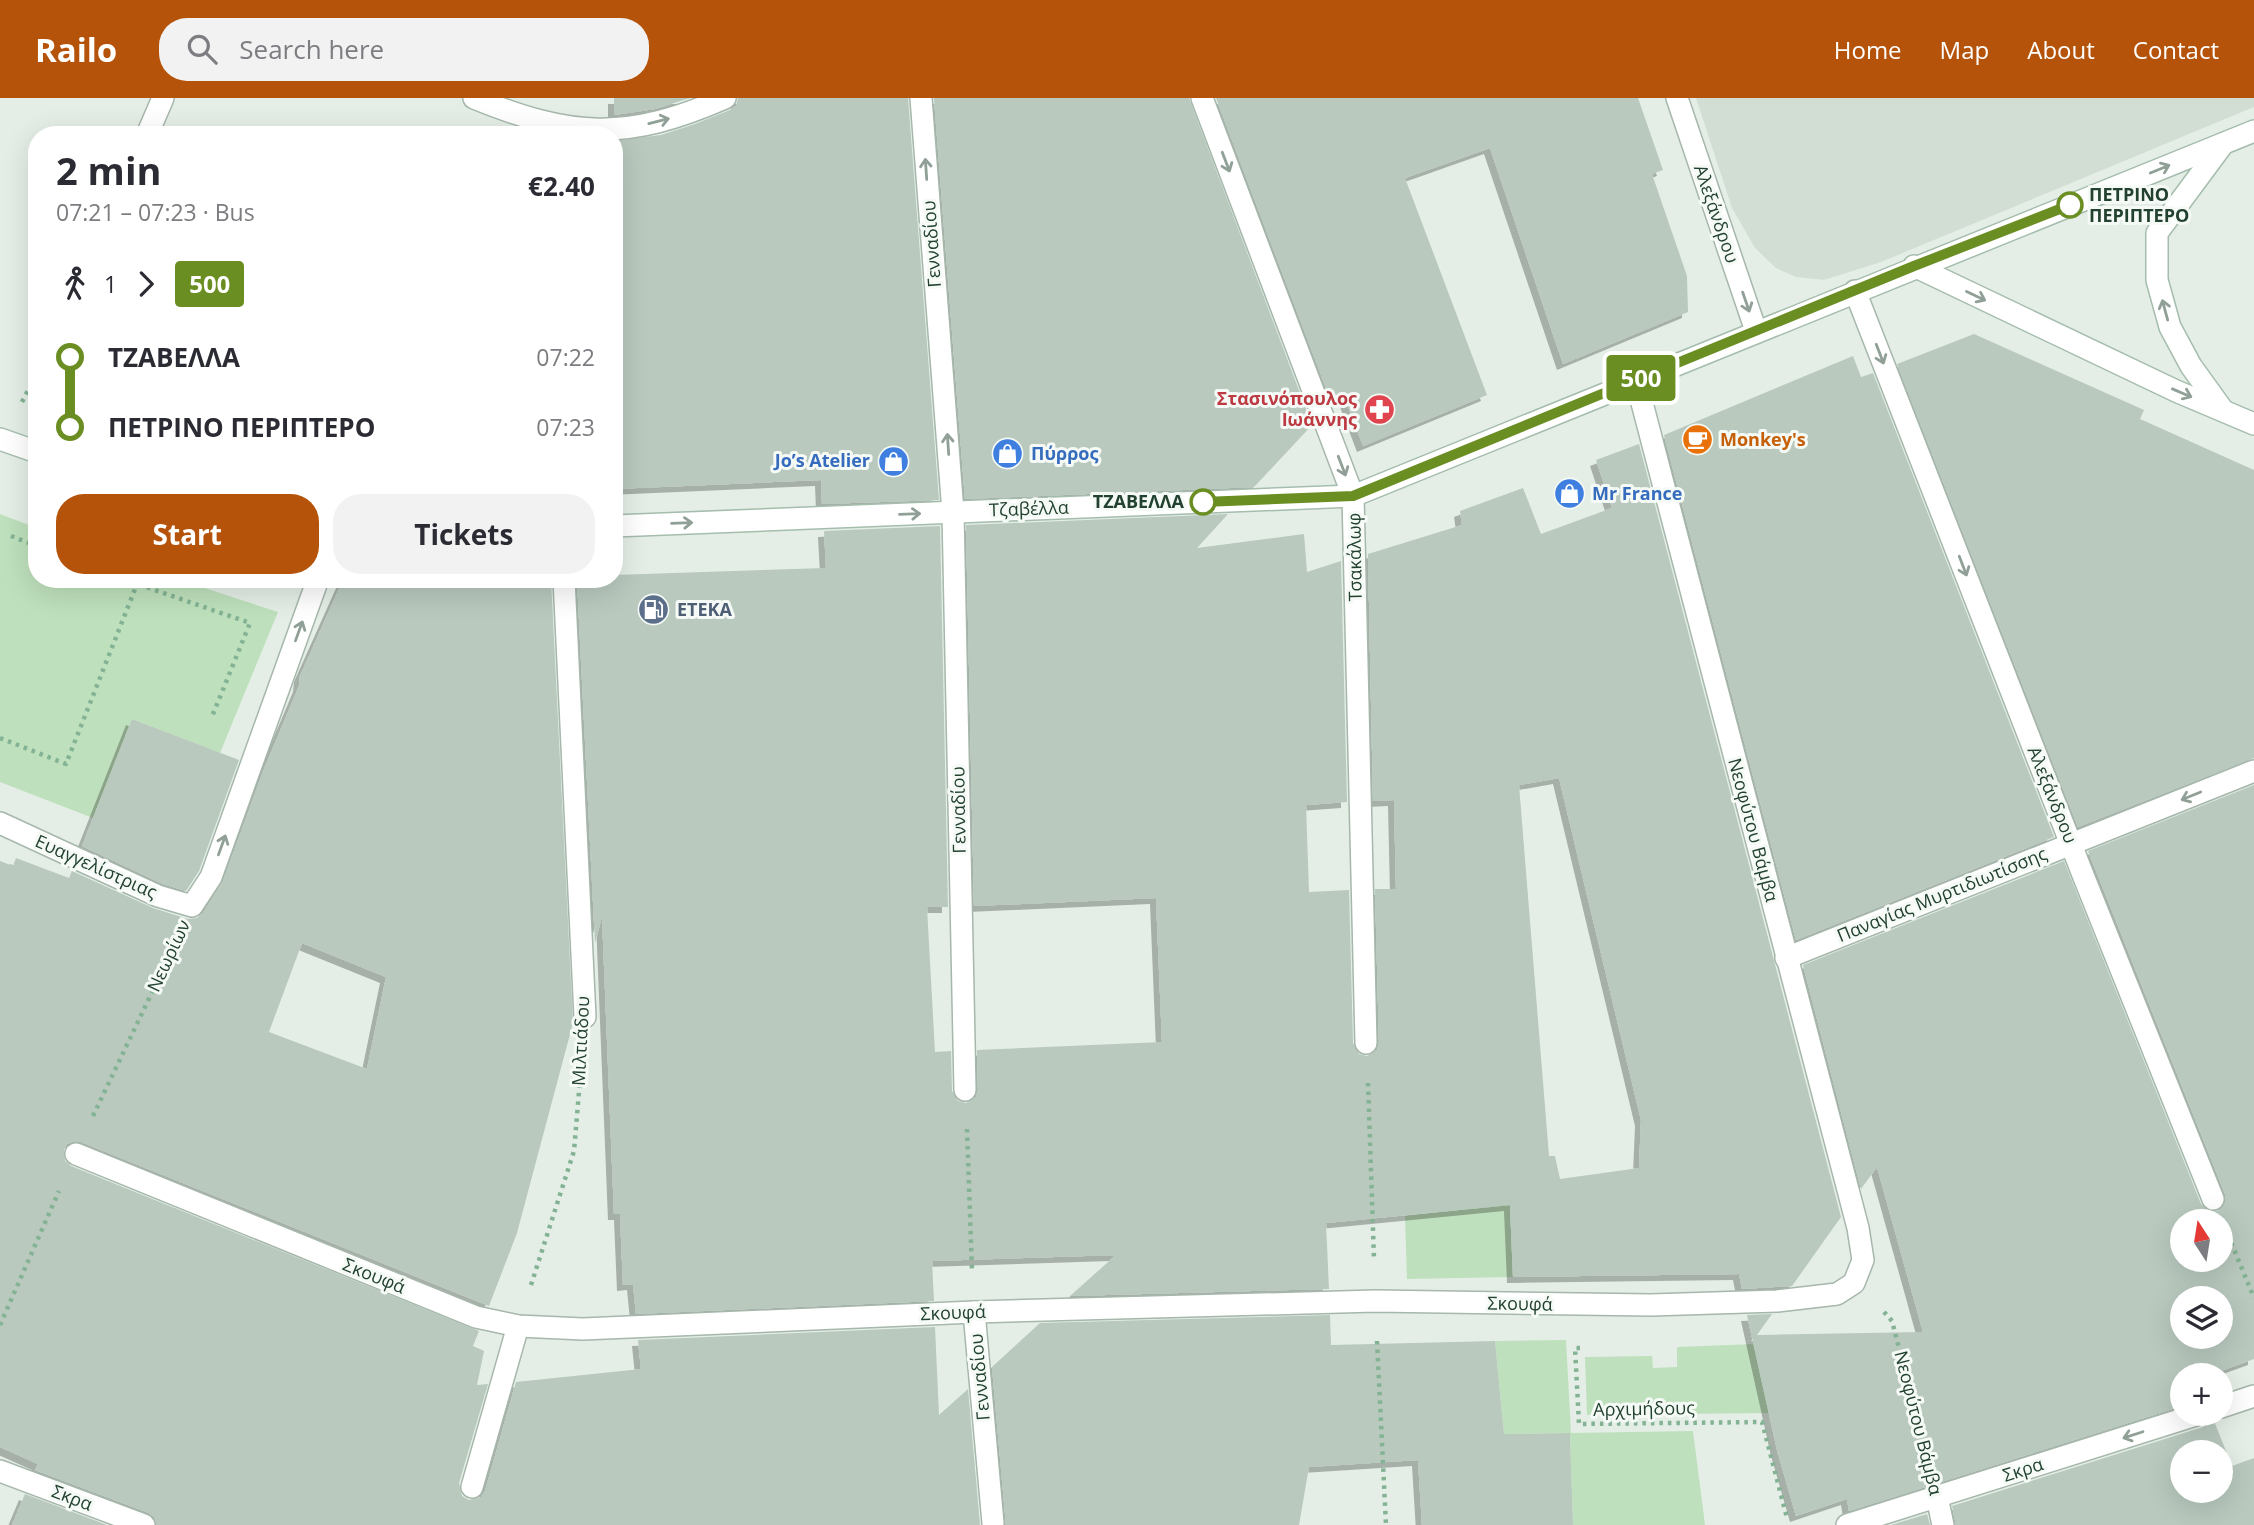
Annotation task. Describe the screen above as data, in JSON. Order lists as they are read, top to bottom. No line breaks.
{"streets":{"street":["Αλεξάνδρου","Γενναδίου","Τζαβέλλα","Τσακάλωφ","Νεοφύτου Βάμβα","Ευαγγελίστριας","Παναγίας Μυρτιδιωτίσσης","Νεωρίων","Μιλτιάδου","Σκουφά","Σκρα"],"path":["Αρχιμήδους"]},"crossings":[["Αλεξάνδρου","Τζαβέλλα"],["Αλεξάνδρου","Παναγίας Μυρτιδιωτίσσης"],["Γενναδίου","Τζαβέλλα"],["Γενναδίου","Σκουφά"],["Τζαβέλλα","Τσακάλωφ"],["Τζαβέλλα","Νεοφύτου Βάμβα"],["Νεοφύτου Βάμβα","Παναγίας Μυρτιδιωτίσσης"],["Νεοφύτου Βάμβα","Σκουφά"],["Νεοφύτου Βάμβα","Σκρα"],["Ευαγγελίστριας","Νεωρίων"],["Νεωρίων","Σκουφά"],["Μιλτιάδου","Σκουφά"]],"one_way":["Αλεξάνδρου","Τζαβέλλα","Τσακάλωφ","Παναγίας Μυρτιδιωτίσσης","Νεωρίων","Σκρα"],"places":{"other":["ΠΕΤΡΙΝΟ ΠΕΡΙΠΤΕΡΟ","ΤΖΑΒΕΛΛΑ"],"pharmacy":["Στασινόπουλος Ιωάννης"],"cafe":["Monkey's"],"shop":["Πύρρος","Jo’s Atelier","Mr France"],"fuel station":["ΕΤΕΚΑ"]},"lines":["bus line 500"],"north":"top","page":{"header":"Railo","search":"Search here","nav":["Home","Map","About","Contact"],"on_map":"500","heading":["2 min","07:21 – 07:23 · Bus","€2.40"],"legs":["1","500"],"list":[{"name":"ΤΖΑΒΕΛΛΑ","value":"07:22"},{"name":"ΠΕΤΡΙΝΟ ΠΕΡΙΠΤΕΡΟ","value":"07:23"}],"buttons":["Start","Tickets"],"map_buttons":["+","−"]}}
